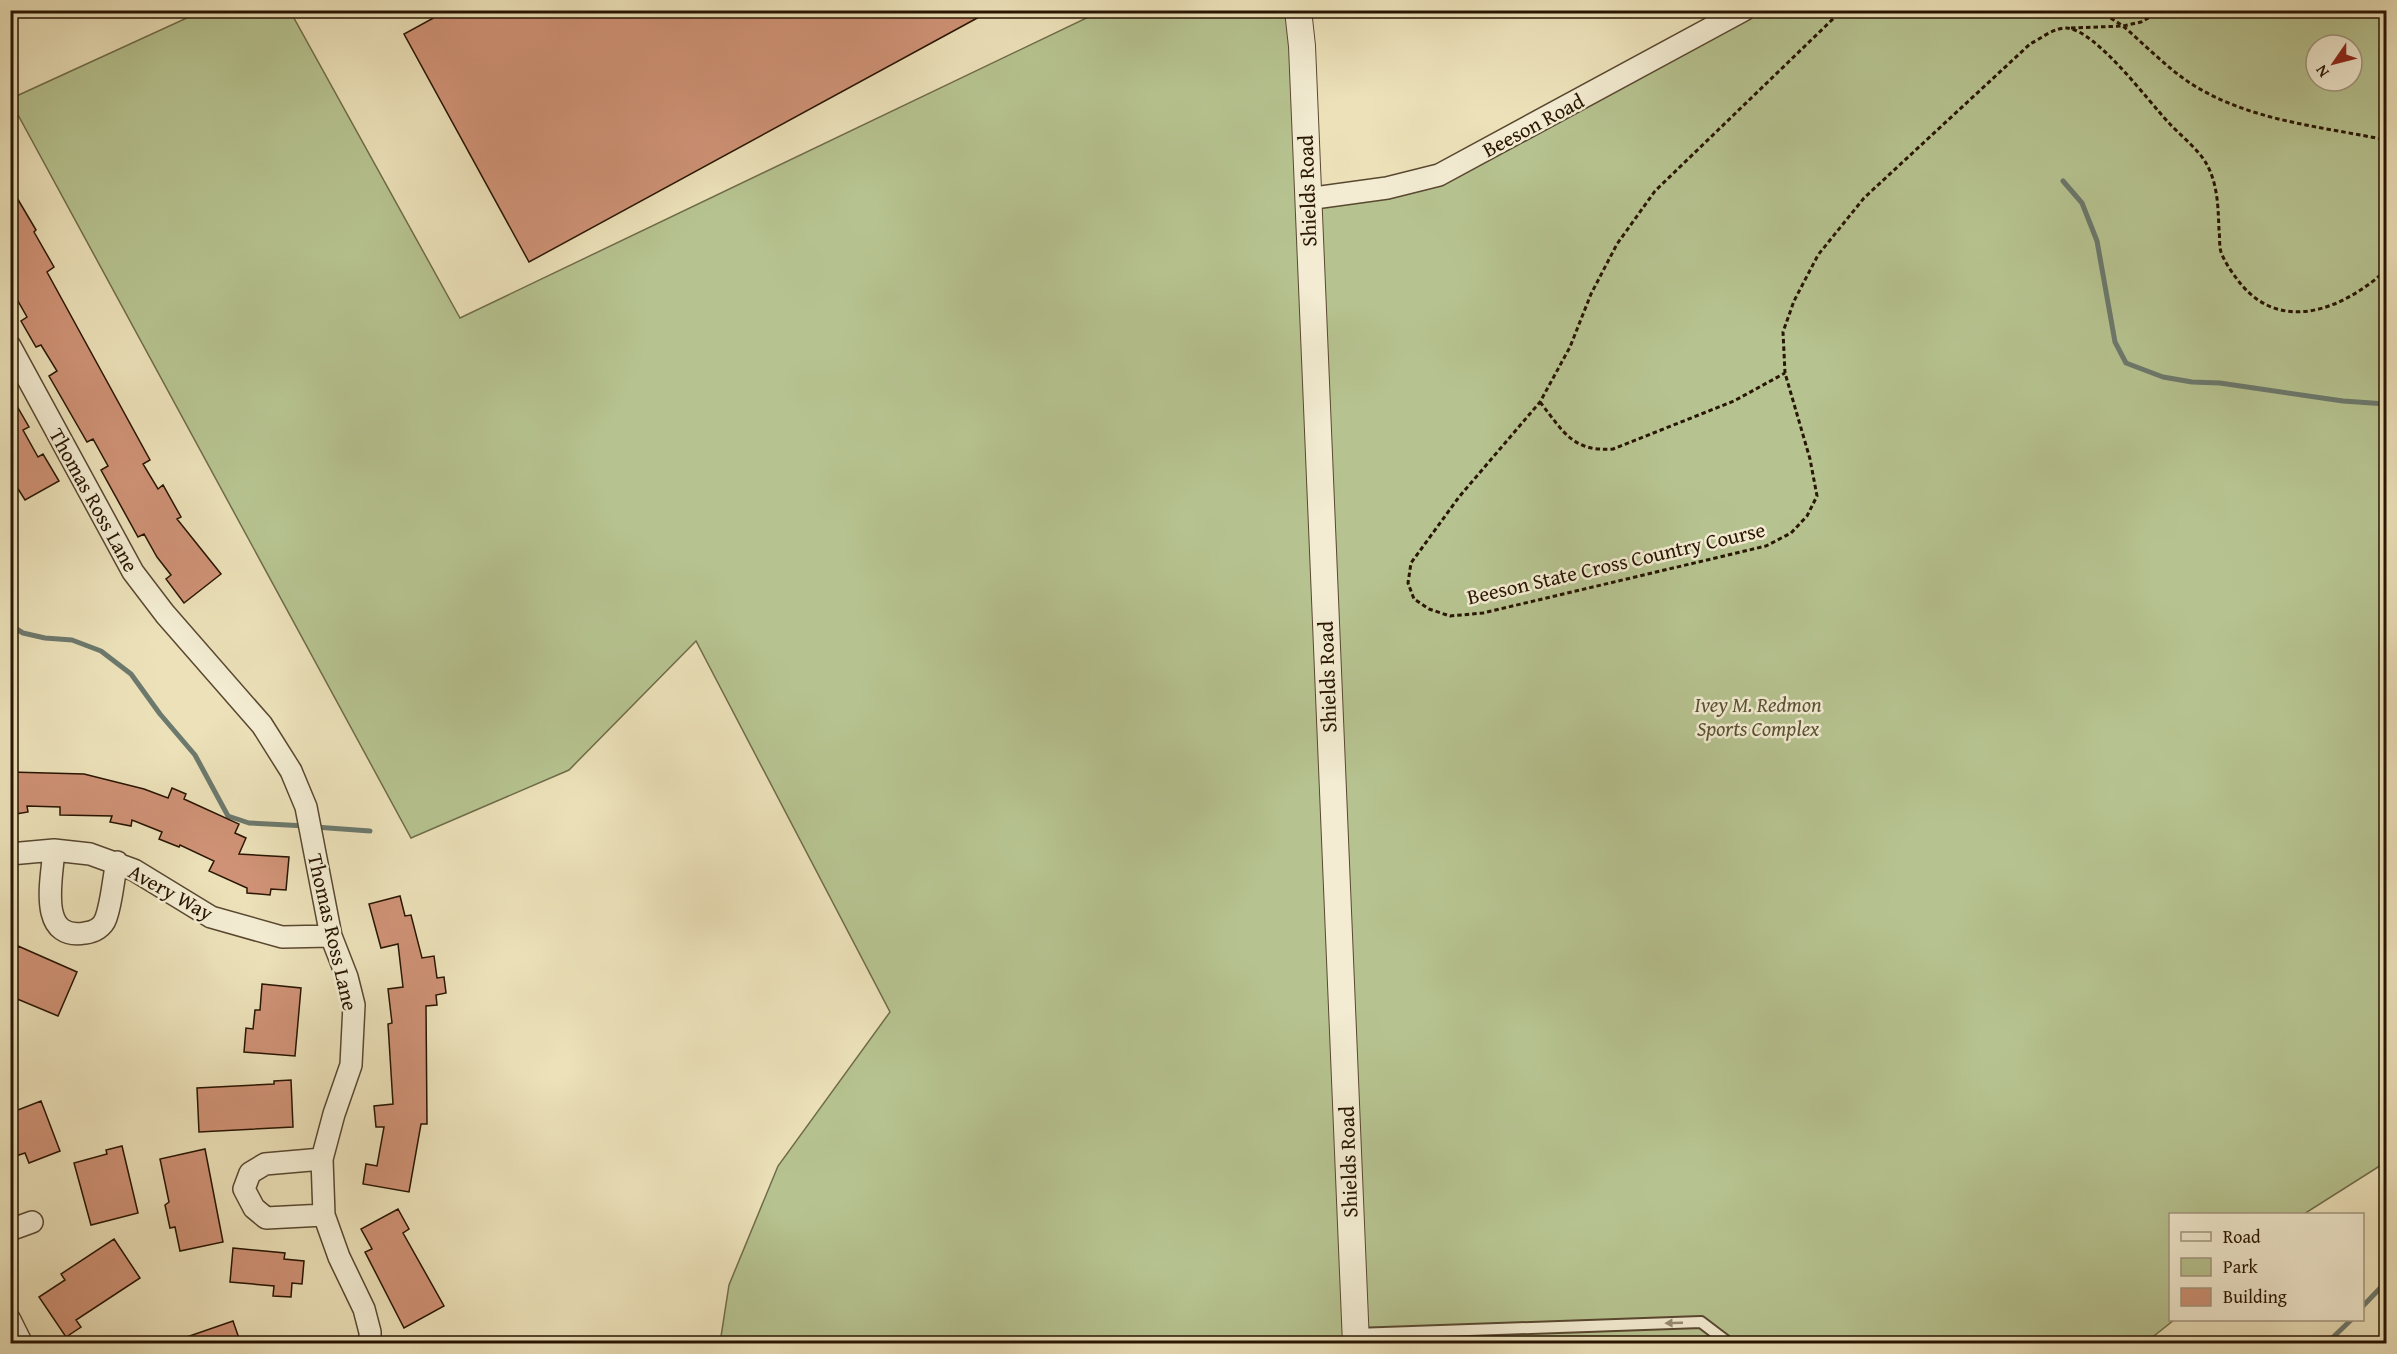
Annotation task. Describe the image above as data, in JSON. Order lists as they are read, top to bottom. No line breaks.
{"streets":{"street":["Beeson Road","Shields Road","Thomas Ross Lane","Avery Way"],"path":["Beeson State Cross Country Course"]},"crossings":[["Beeson Road","Shields Road"],["Thomas Ross Lane","Avery Way"]],"parks":["Ivey M. Redmon Sports Complex"],"legend":["Road","Park","Building"],"north":"bottom left"}
